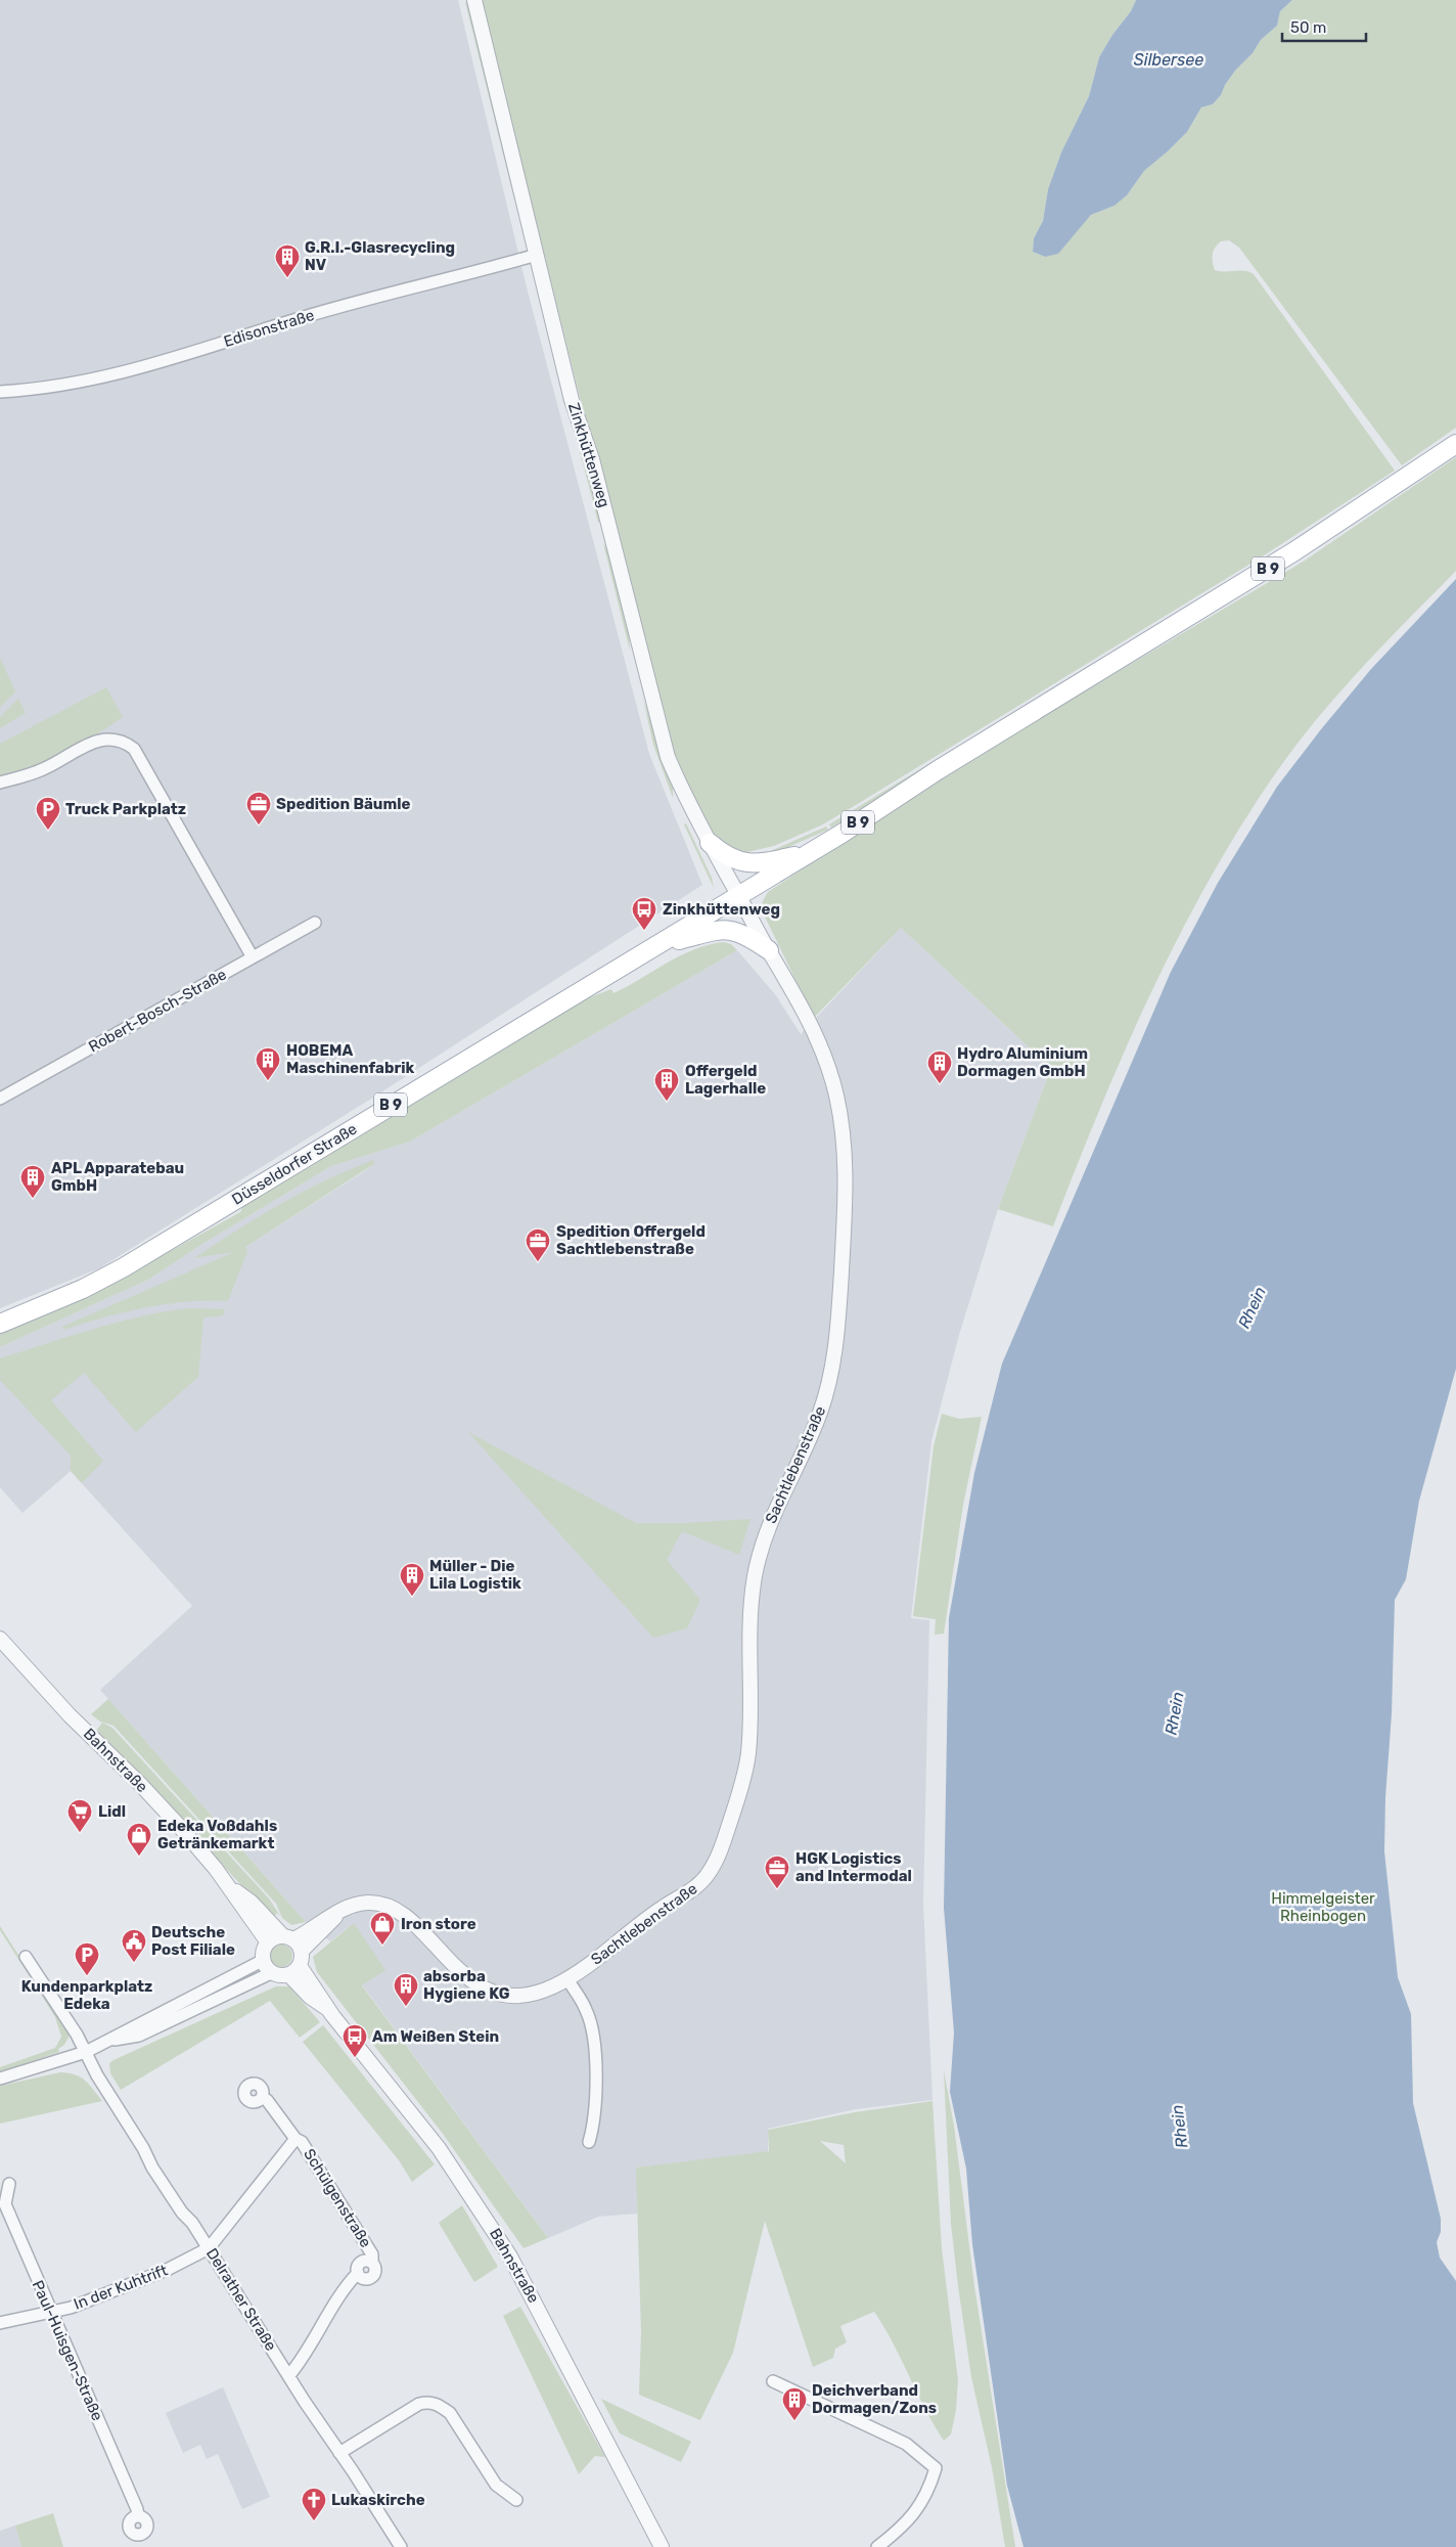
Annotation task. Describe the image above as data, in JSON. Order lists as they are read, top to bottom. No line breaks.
{"streets":{"main road":["B 9","Düsseldorfer Straße"],"street":["Edisonstraße","Zinkhüttenweg","Robert-Bosch-Straße","Sachtlebenstraße","Bahnstraße","Schülgenstraße","In der Kuhtrift","Delrather Straße","Paul-Huisgen-Straße"]},"crossings":[["Edisonstraße","Zinkhüttenweg"],["Zinkhüttenweg","B 9"],["Zinkhüttenweg","Düsseldorfer Straße"],["Zinkhüttenweg","Sachtlebenstraße"],["B 9","Düsseldorfer Straße"],["B 9","Sachtlebenstraße"],["Düsseldorfer Straße","Sachtlebenstraße"],["Sachtlebenstraße","Bahnstraße"],["Schülgenstraße","In der Kuhtrift"],["Schülgenstraße","Delrather Straße"],["In der Kuhtrift","Delrather Straße"],["In der Kuhtrift","Paul-Huisgen-Straße"]],"water":["Silbersee","Rhein"],"parks":["Himmelgeister Rheinbogen"],"places":{"building":["G.R.I.-Glasrecycling NV","HOBEMA Maschinenfabrik","Hydro Aluminium Dormagen GmbH","Offergeld Lagerhalle","APL Apparatebau GmbH","Müller - Die Lila Logistik","absorba Hygiene KG","Deichverband Dormagen/Zons"],"office":["Spedition Bäumle","Spedition Offergeld Sachtlebenstraße","HGK Logistics and Intermodal"],"parking":["Truck Parkplatz","Kundenparkplatz Edeka"],"bus stop":["Zinkhüttenweg","Am Weißen Stein"],"supermarket":["Lidl"],"shop":["Edeka Voßdahls Getränkemarkt","Iron store"],"public building":["Deutsche Post Filiale"],"church":["Lukaskirche"]},"scale_bar":"50 m"}
